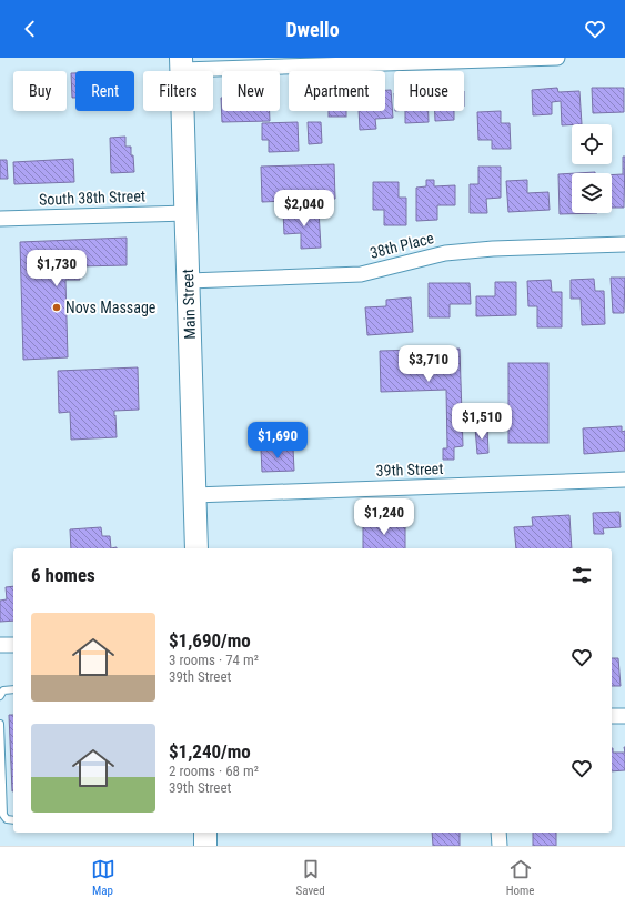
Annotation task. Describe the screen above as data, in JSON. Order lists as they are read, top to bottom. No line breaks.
{"streets":{"main road":["Main Street"],"street":["South 38th Street","38th Place","39th Street"]},"crossings":[["South 38th Street","Main Street"],["38th Place","Main Street"],["Main Street","39th Street"]],"places":["Novs Massage"],"page":{"header":"Dwello","chip":["Buy","Rent","Filters","New","Apartment","House"],"price":["$2,040","$1,730","$3,710","$1,510","$1,690","$1,240"],"heading":"6 homes","list":[{"name":"$1,690/mo","note":"3 rooms · 74 m² · 39th Street"},{"name":"$1,240/mo","note":"2 rooms · 68 m² · 39th Street"}],"tabs":["Map","Saved","Home"]}}
